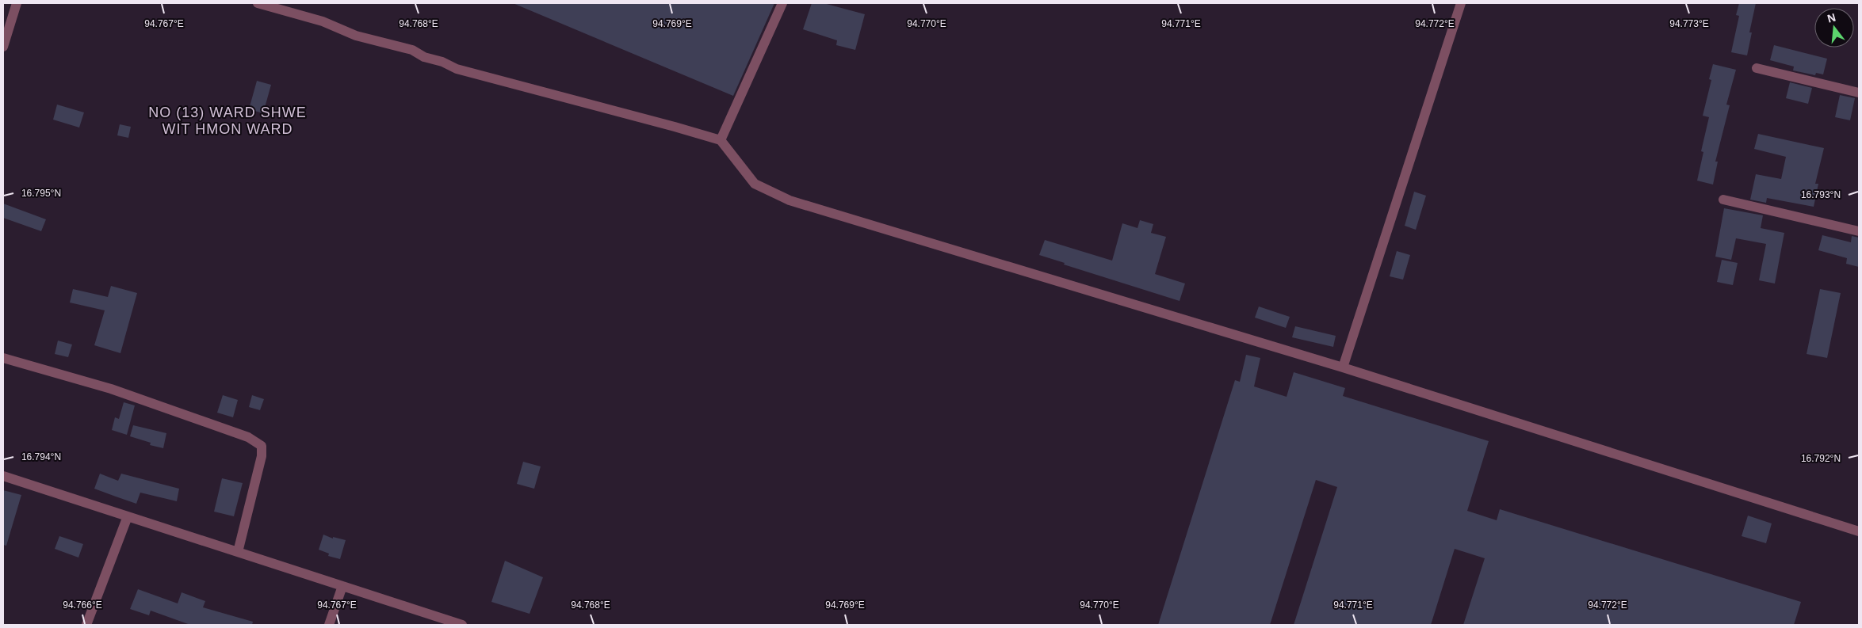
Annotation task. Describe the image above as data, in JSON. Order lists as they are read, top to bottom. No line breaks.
{"districts":["NO (13) WARD SHWE WIT HMON WARD"],"north":"top","coordinates":["94.767°E","94.768°E","94.769°E","94.770°E","94.771°E","94.772°E","94.773°E","16.795°N","16.793°N","16.794°N","16.792°N","94.766°E"]}
